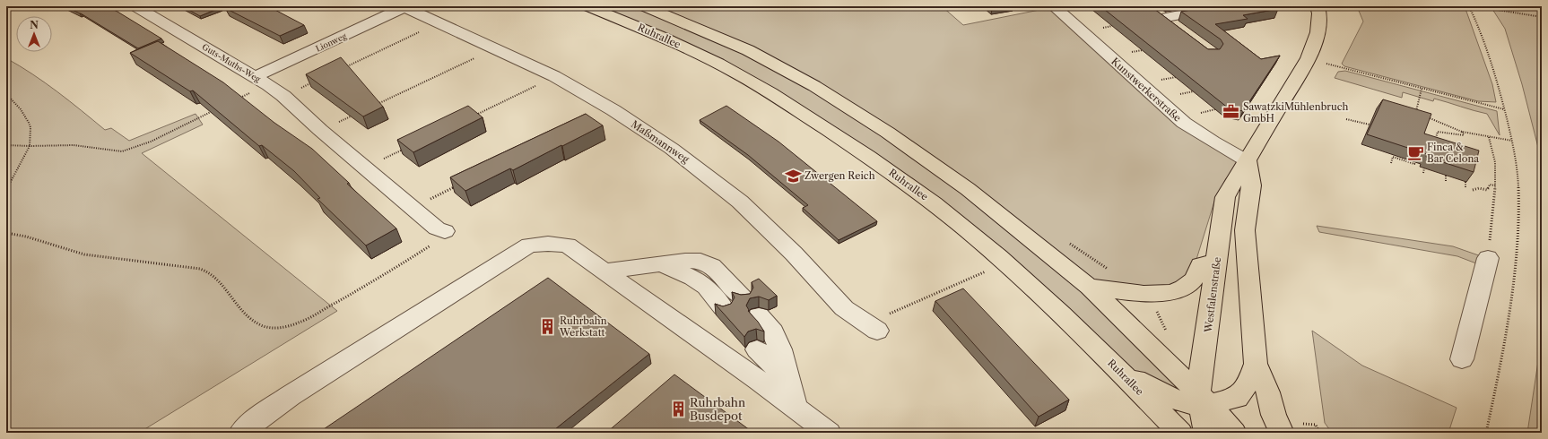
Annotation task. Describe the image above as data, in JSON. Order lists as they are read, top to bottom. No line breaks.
{"streets":{"main road":["Ruhrallee","Westfalenstraße"],"street":["Lionweg","Guts-Muths-Weg","Kunstwerkerstraße","Maßmannweg"]},"crossings":[["Lionweg","Guts-Muths-Weg"],["Lionweg","Maßmannweg"],["Kunstwerkerstraße","Westfalenstraße"]],"places":{"office":["SawatzkiMühlenbruch GmbH"],"cafe":["Finca & Bar Celona"],"school or university":["Zwergen Reich"],"building":["Ruhrbahn Werkstatt","Ruhrbahn Busdepot"]},"north":"top"}
